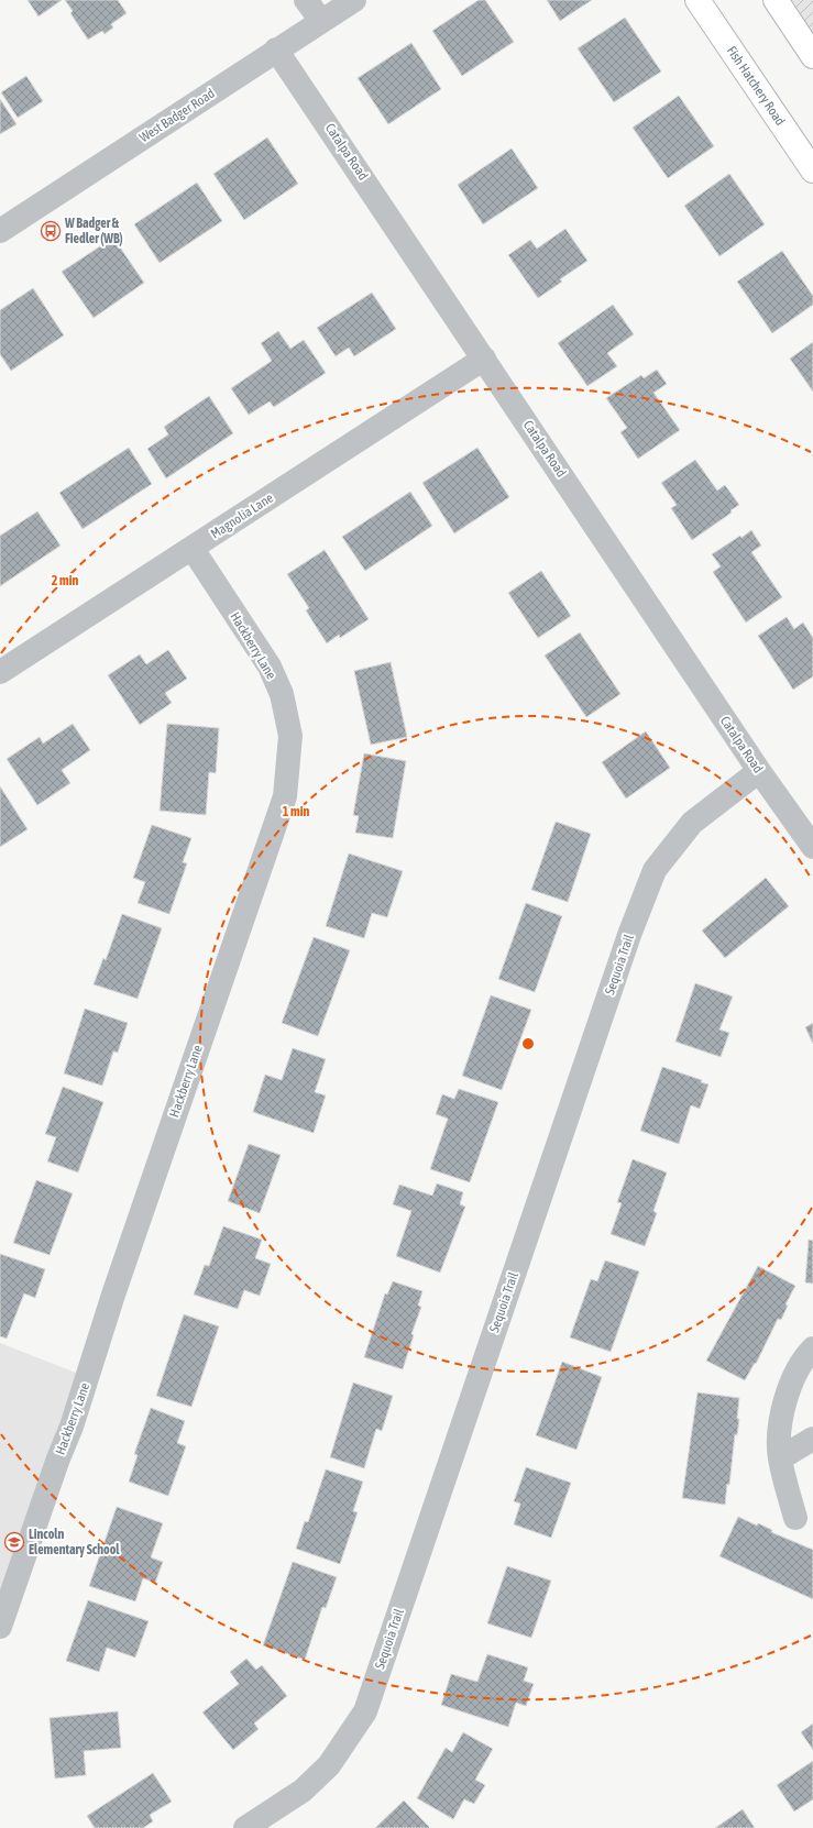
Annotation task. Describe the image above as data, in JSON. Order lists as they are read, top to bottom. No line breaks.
{"streets":{"main road":["Fish Hatchery Road"],"street":["West Badger Road","Catalpa Road","Magnolia Lane","Hackberry Lane","Sequoia Trail"]},"crossings":[["West Badger Road","Catalpa Road"],["Catalpa Road","Magnolia Lane"],["Catalpa Road","Sequoia Trail"],["Magnolia Lane","Hackberry Lane"]],"places":{"bus stop":["W Badger & Fiedler (WB)"],"school or university":["Lincoln Elementary School"]},"rings":["2 min","1 min"]}
